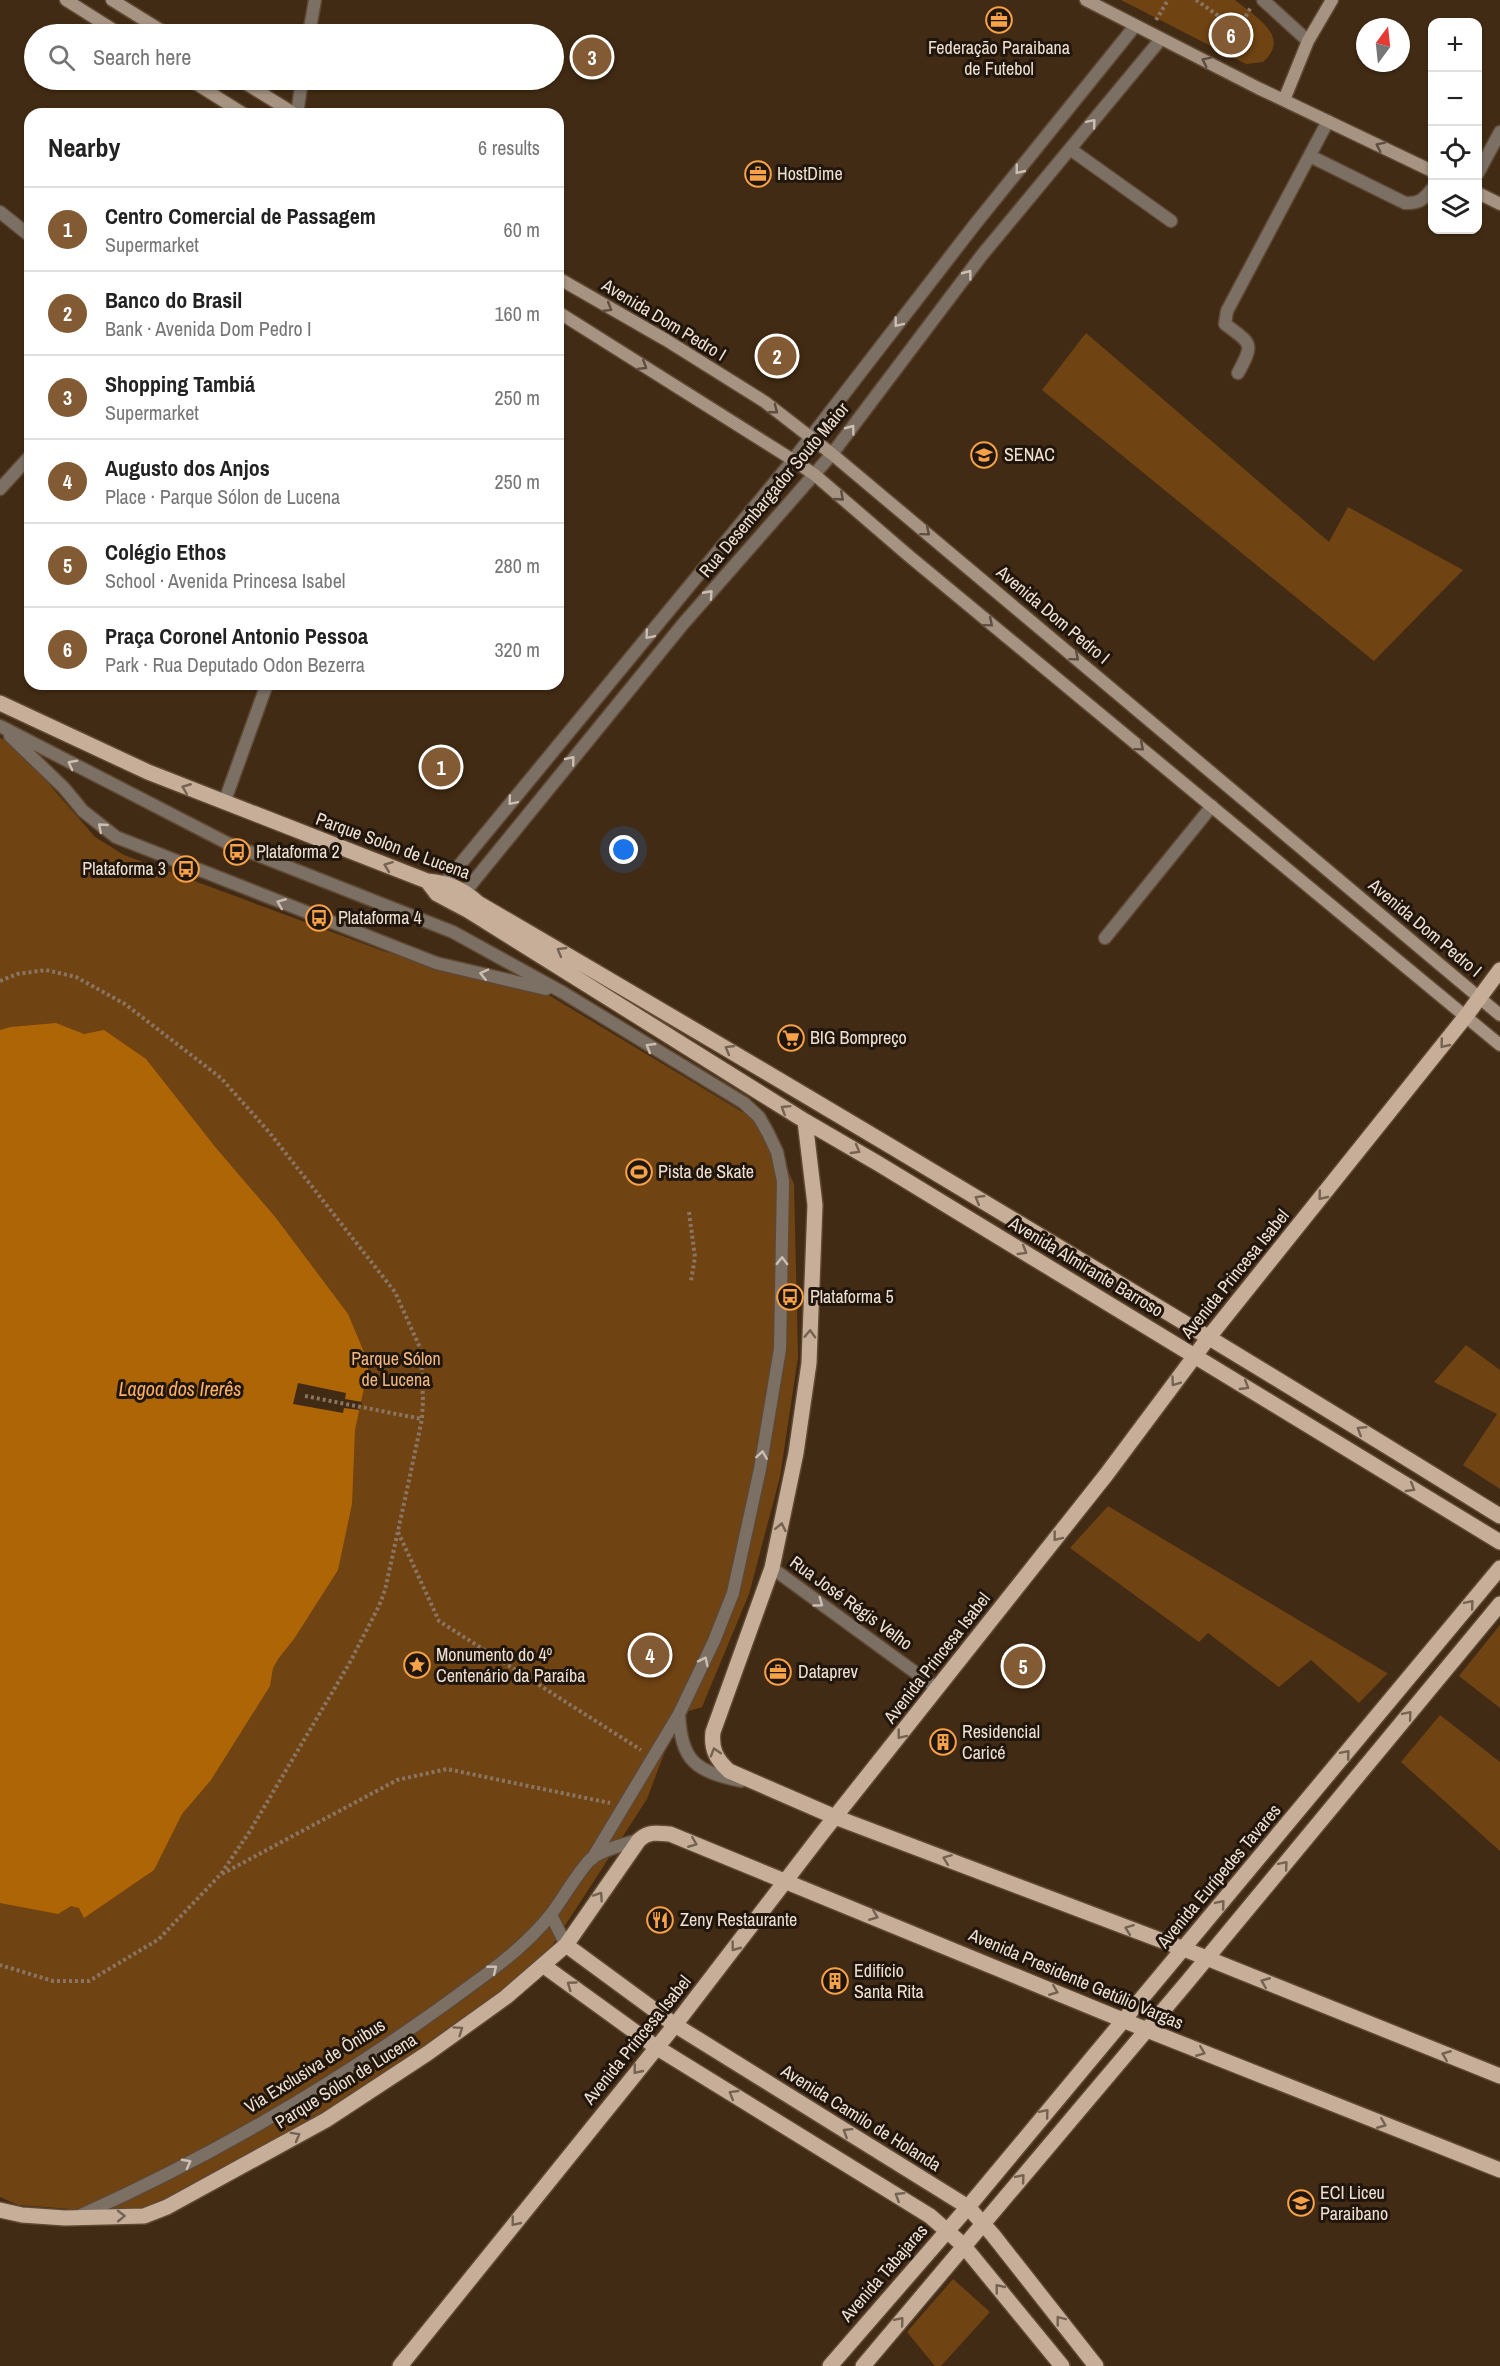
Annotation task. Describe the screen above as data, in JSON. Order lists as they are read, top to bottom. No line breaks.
{"streets":{"main road":["Avenida Dom Pedro I","Parque Solon de Lucena","Avenida Almirante Barroso","Avenida Princesa Isabel","Avenida Eurípedes Tavares","Avenida Presidente Getúlio Vargas","Parque Sólon de Lucena","Avenida Camilo de Holanda","Avenida Tabajaras"],"street":["Rua Desembargador Souto Maior","Rua José Régis Velho","Via Exclusiva de Ônibus"]},"crossings":[["Avenida Dom Pedro I","Rua Desembargador Souto Maior"],["Avenida Dom Pedro I","Avenida Princesa Isabel"],["Rua Desembargador Souto Maior","Parque Solon de Lucena"],["Parque Solon de Lucena","Avenida Almirante Barroso"],["Avenida Almirante Barroso","Avenida Princesa Isabel"],["Avenida Princesa Isabel","Rua José Régis Velho"],["Avenida Princesa Isabel","Avenida Presidente Getúlio Vargas"],["Avenida Princesa Isabel","Avenida Camilo de Holanda"],["Avenida Eurípedes Tavares","Avenida Presidente Getúlio Vargas"],["Avenida Eurípedes Tavares","Avenida Camilo de Holanda"],["Avenida Eurípedes Tavares","Avenida Tabajaras"],["Avenida Presidente Getúlio Vargas","Parque Sólon de Lucena"],["Via Exclusiva de Ônibus","Parque Sólon de Lucena"],["Parque Sólon de Lucena","Avenida Camilo de Holanda"],["Avenida Camilo de Holanda","Avenida Tabajaras"]],"one_way":["Avenida Princesa Isabel","Rua José Régis Velho","Parque Sólon de Lucena"],"water":["Lagoa dos Irerês"],"parks":["Parque Sólon de Lucena"],"places":{"office":["Federação Paraibana de Futebol","HostDime","Dataprev"],"school or university":["SENAC","ECI Liceu Paraibano"],"bus stop":["Plataforma 2","Plataforma 3","Plataforma 4","Plataforma 5"],"supermarket":["BIG Bompreço"],"sports":["Pista de Skate"],"place":["Monumento do 4º Centenário da Paraíba"],"building":["Residencial Caricé","Edifício Santa Rita"],"restaurant":["Zeny Restaurante"]},"north":"top","page":{"pins":["6","3","2","1","4","5"],"map_buttons":["+","−"],"search":"Search here","heading":["Nearby","6 results"],"list":[{"mark":"1","name":"Centro Comercial de Passagem","note":"Supermarket","value":"60 m"},{"mark":"2","name":"Banco do Brasil","note":"Bank · Avenida Dom Pedro I","value":"160 m"},{"mark":"3","name":"Shopping Tambiá","note":"Supermarket","value":"250 m"},{"mark":"4","name":"Augusto dos Anjos","note":"Place · Parque Sólon de Lucena","value":"250 m"},{"mark":"5","name":"Colégio Ethos","note":"School · Avenida Princesa Isabel","value":"280 m"},{"mark":"6","name":"Praça Coronel Antonio Pessoa","note":"Park · Rua Deputado Odon Bezerra","value":"320 m"}]}}
